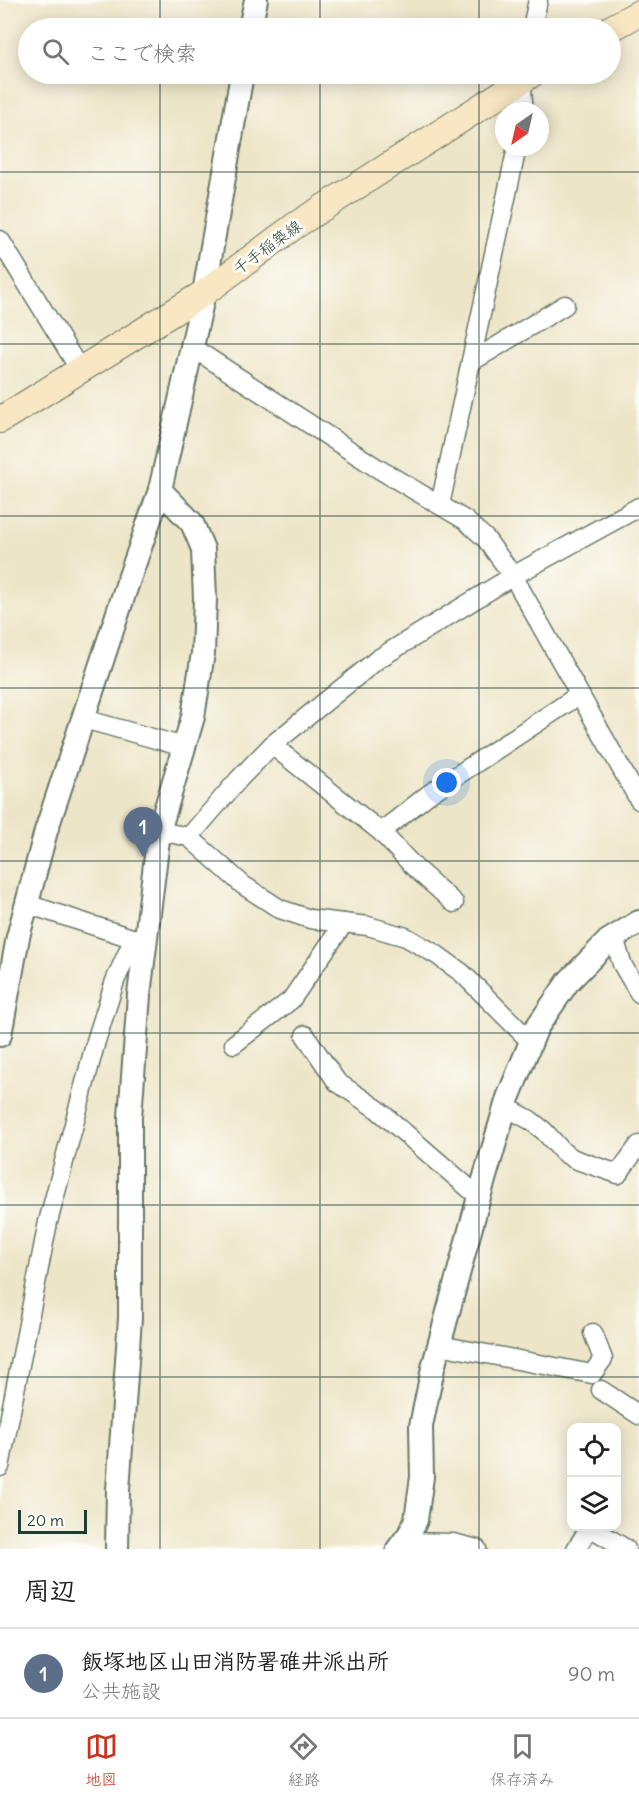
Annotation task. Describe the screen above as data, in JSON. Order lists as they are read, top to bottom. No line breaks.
{"streets":{"main road":["千手稲築線"]},"scale_bar":"20 m","north":"bottom left","page":{"search":"ここで検索","pins":"1","scale":"20 m","heading":"周辺","list":[{"mark":"1","name":"飯塚地区山田消防署碓井派出所","note":"公共施設","value":"90 m"}],"nav":["地図","経路","保存済み"]}}
